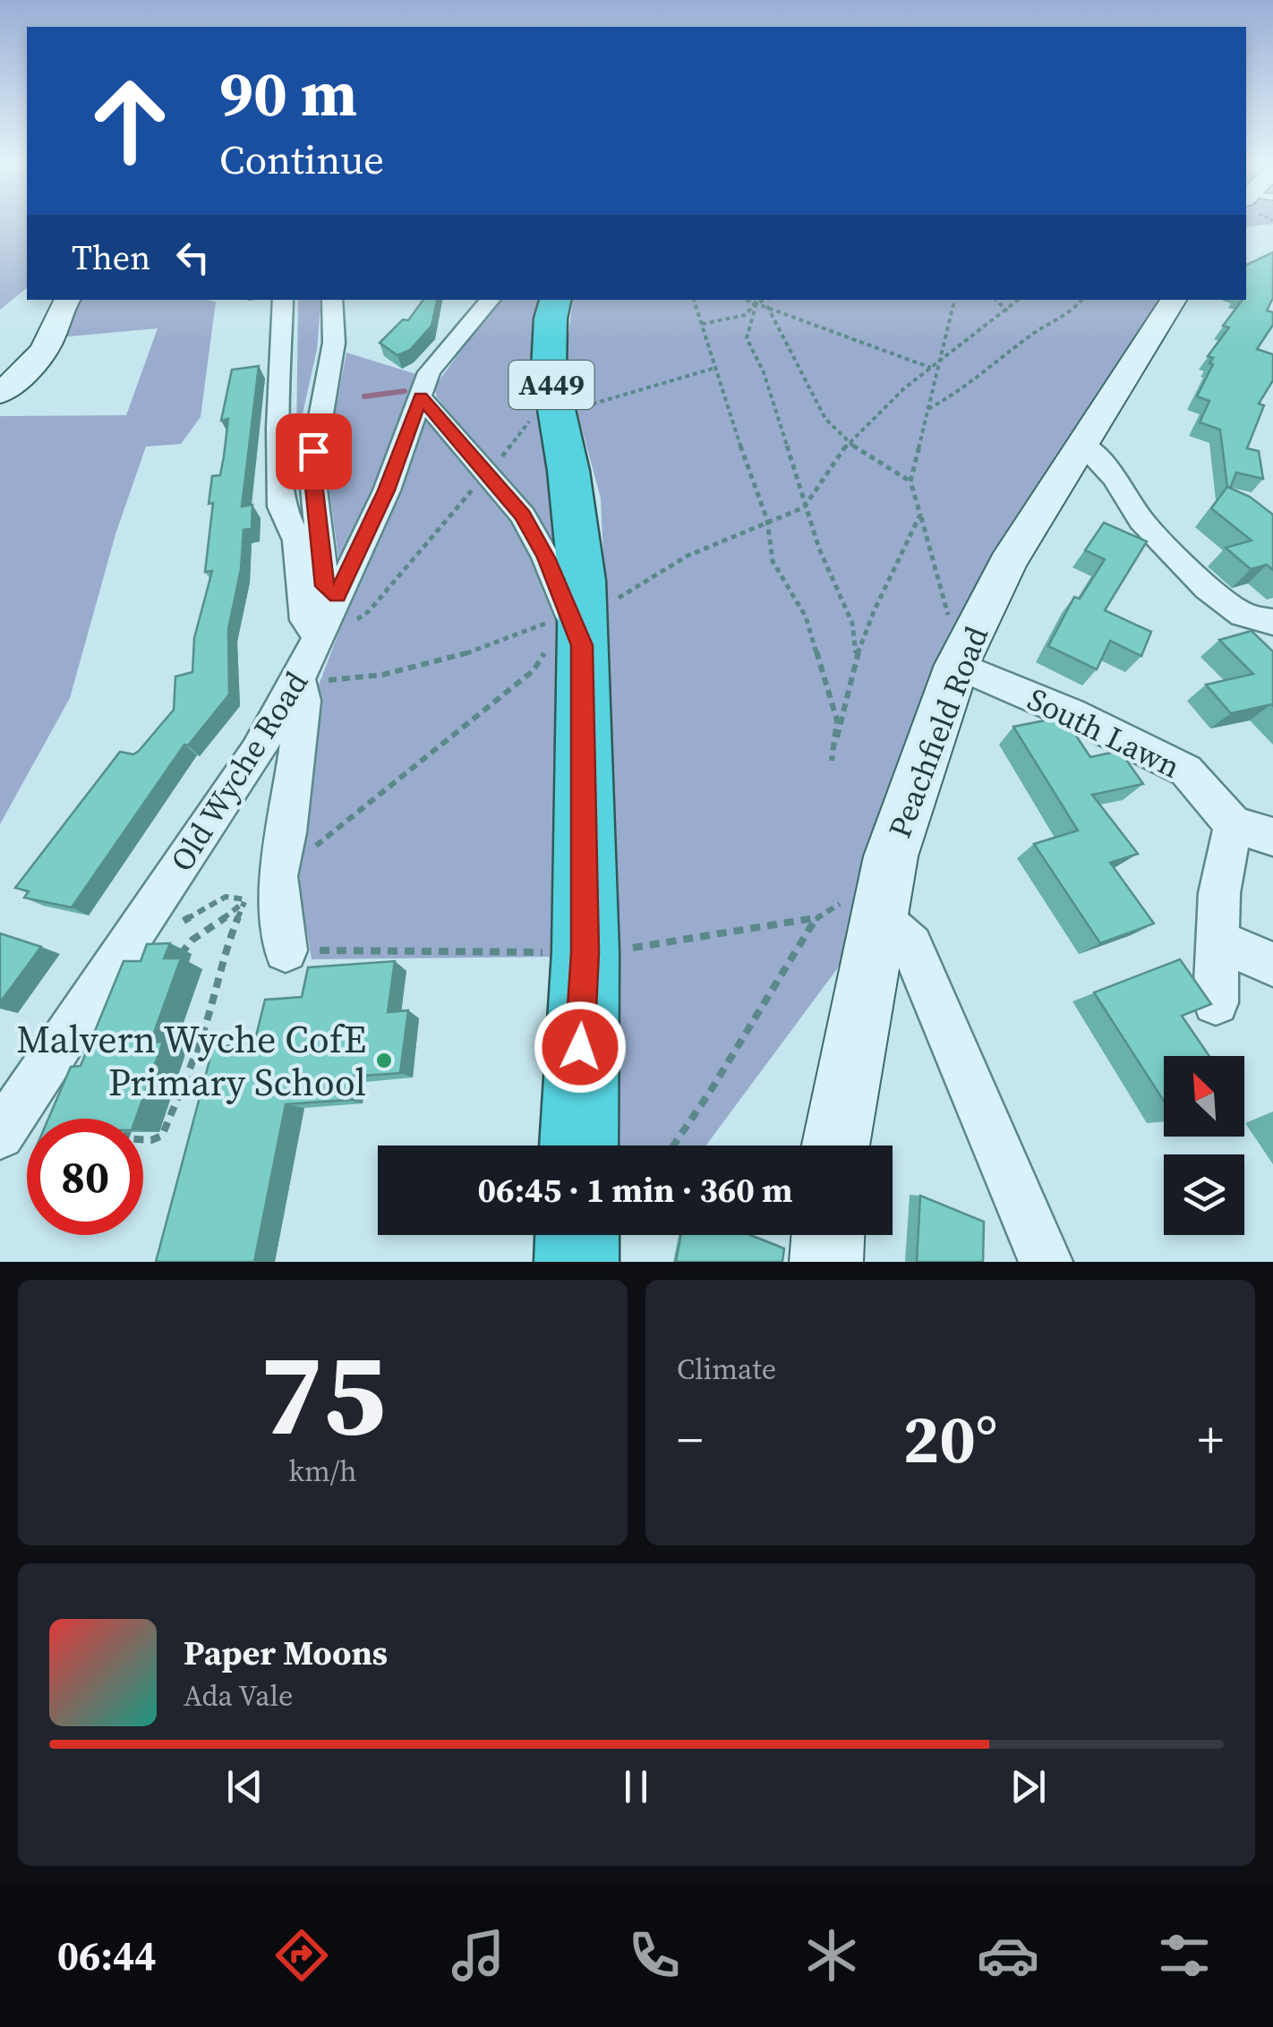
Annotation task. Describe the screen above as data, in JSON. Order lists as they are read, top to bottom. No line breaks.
{"streets":{"highway":["A449"],"street":["Peachfield Road","South Lawn","Old Wyche Road"]},"crossings":[["Peachfield Road","South Lawn"]],"places":["Malvern Wyche CofE Primary School"],"north":"top left","page":{"turn":["90 m","Continue"],"then":"Then","limit":"80","trip":"06:45 · 1 min · 360 m","tile":[["75","km/h"],"Climate"],"heat":["−","20°","+"],"song":["Paper Moons","Ada Vale"],"tabs":"06:44"}}
